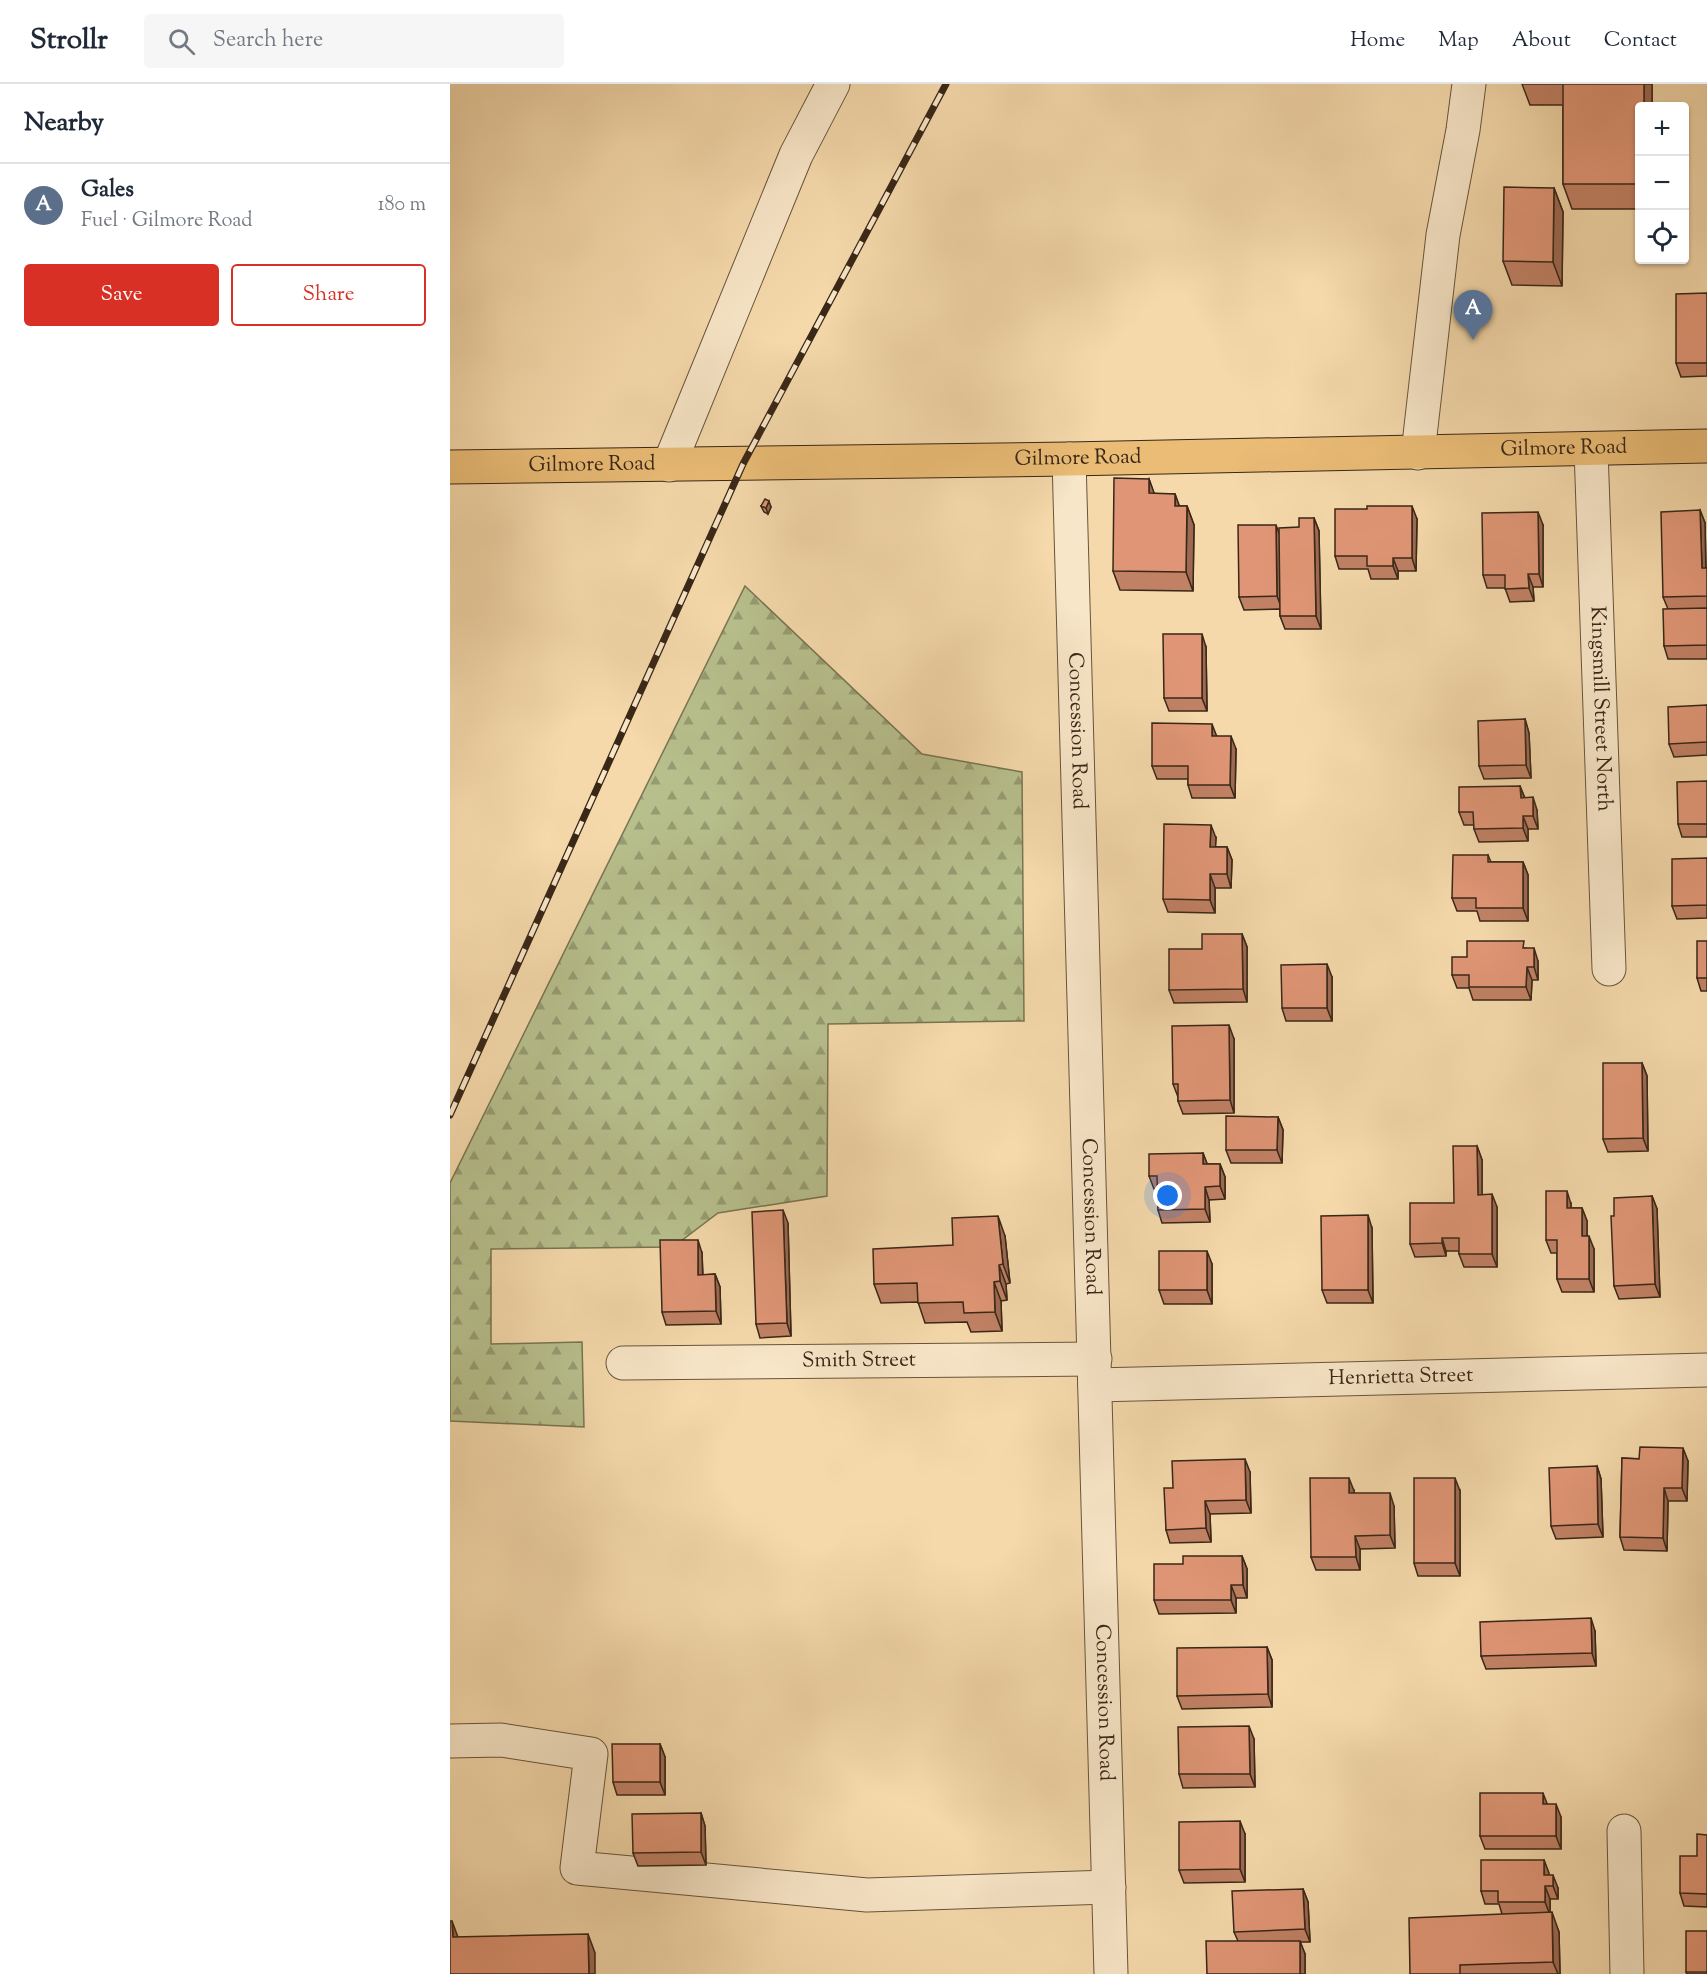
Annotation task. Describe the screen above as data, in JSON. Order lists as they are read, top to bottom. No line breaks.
{"streets":{"main road":["Gilmore Road"],"street":["Kingsmill Street North","Concession Road","Smith Street","Henrietta Street"]},"crossings":[["Gilmore Road","Kingsmill Street North"],["Gilmore Road","Concession Road"],["Concession Road","Smith Street"],["Concession Road","Henrietta Street"],["Smith Street","Henrietta Street"]],"page":{"header":"Strollr","search":"Search here","nav":["Home","Map","About","Contact"],"heading":"Nearby","map_buttons":["+","−"],"list":[{"mark":"A","name":"Gales","note":"Fuel · Gilmore Road","value":"180 m"}],"buttons":["Save","Share"],"pins":"A"}}
